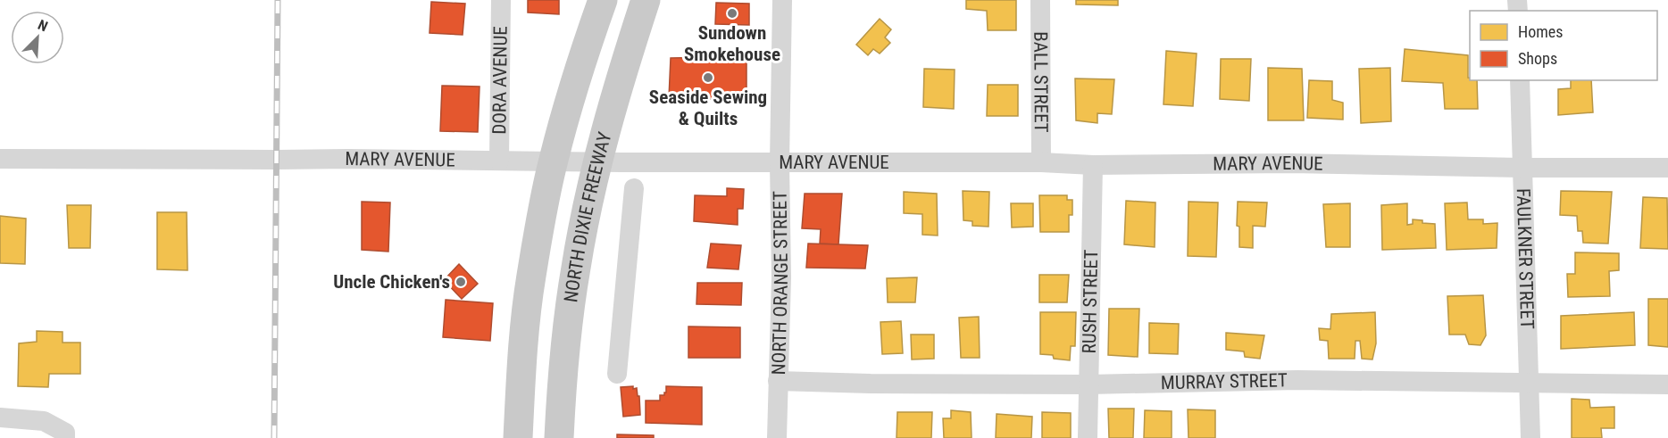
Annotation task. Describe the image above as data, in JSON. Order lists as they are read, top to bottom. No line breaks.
{"streets":{"main road":["NORTH DIXIE FREEWAY"],"street":["DORA AVENUE","BALL STREET","MARY AVENUE","FAULKNER STREET","NORTH ORANGE STREET","RUSH STREET","MURRAY STREET"]},"crossings":[["DORA AVENUE","MARY AVENUE"],["BALL STREET","MARY AVENUE"],["MARY AVENUE","NORTH DIXIE FREEWAY"],["MARY AVENUE","FAULKNER STREET"],["MARY AVENUE","NORTH ORANGE STREET"],["MARY AVENUE","RUSH STREET"],["FAULKNER STREET","MURRAY STREET"],["NORTH ORANGE STREET","MURRAY STREET"],["RUSH STREET","MURRAY STREET"]],"places":["Sundown Smokehouse","Seaside Sewing & Quilts","Uncle Chicken's"],"legend":["Homes","Shops"],"north":"top right"}
